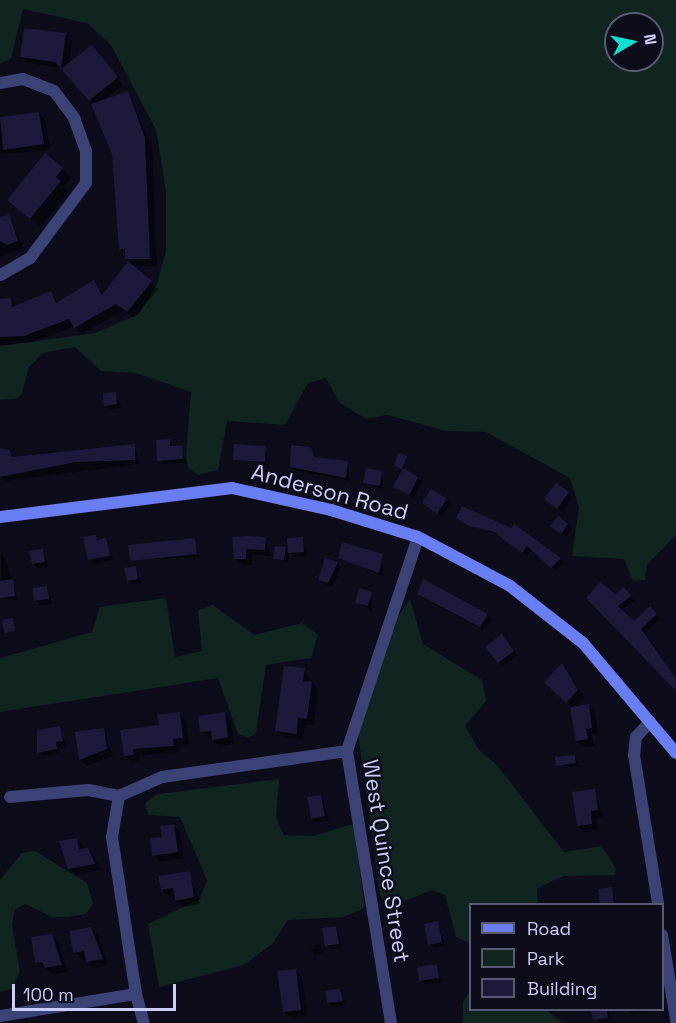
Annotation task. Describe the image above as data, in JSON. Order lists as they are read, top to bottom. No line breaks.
{"streets":{"street":["Anderson Road","West Quince Street"]},"crossings":[["Anderson Road","West Quince Street"]],"legend":["Road","Park","Building"],"scale_bar":"100 m","north":"right"}
